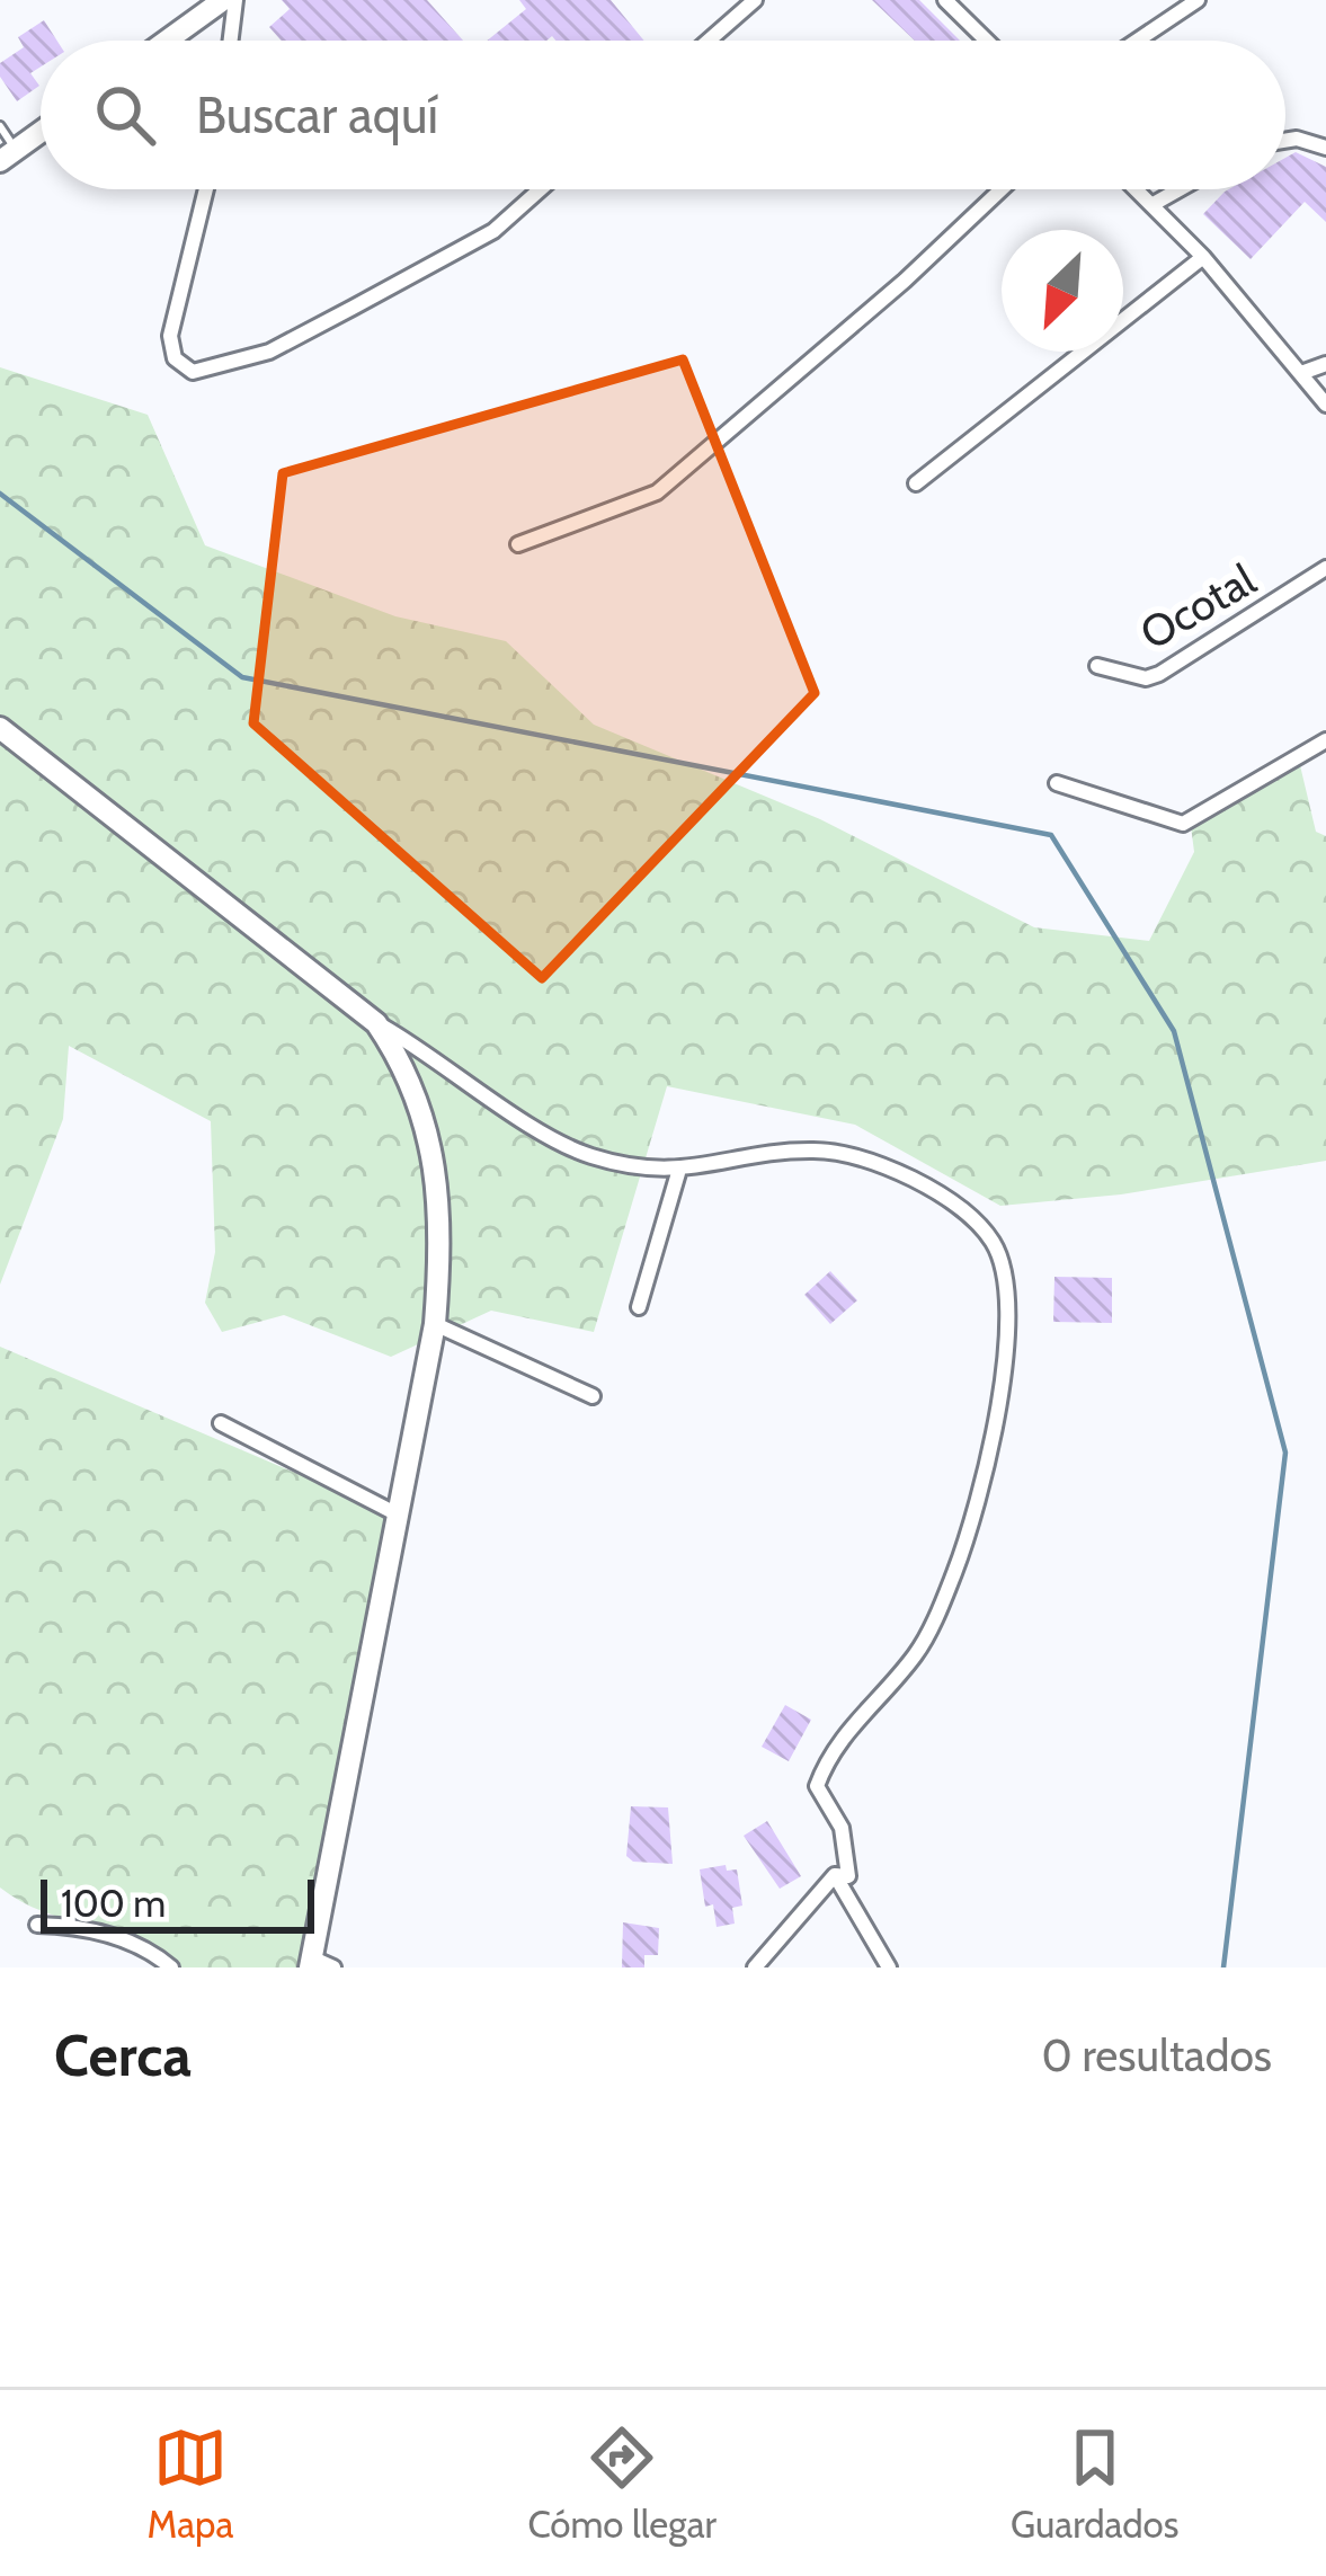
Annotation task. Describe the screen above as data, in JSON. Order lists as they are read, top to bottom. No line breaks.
{"streets":{"street":["Ocotal"]},"scale_bar":"100 m","north":"bottom left","page":{"search":"Buscar aquí","scale":"100 m","heading":["Cerca","0 resultados"],"nav":["Mapa","Cómo llegar","Guardados"]}}
